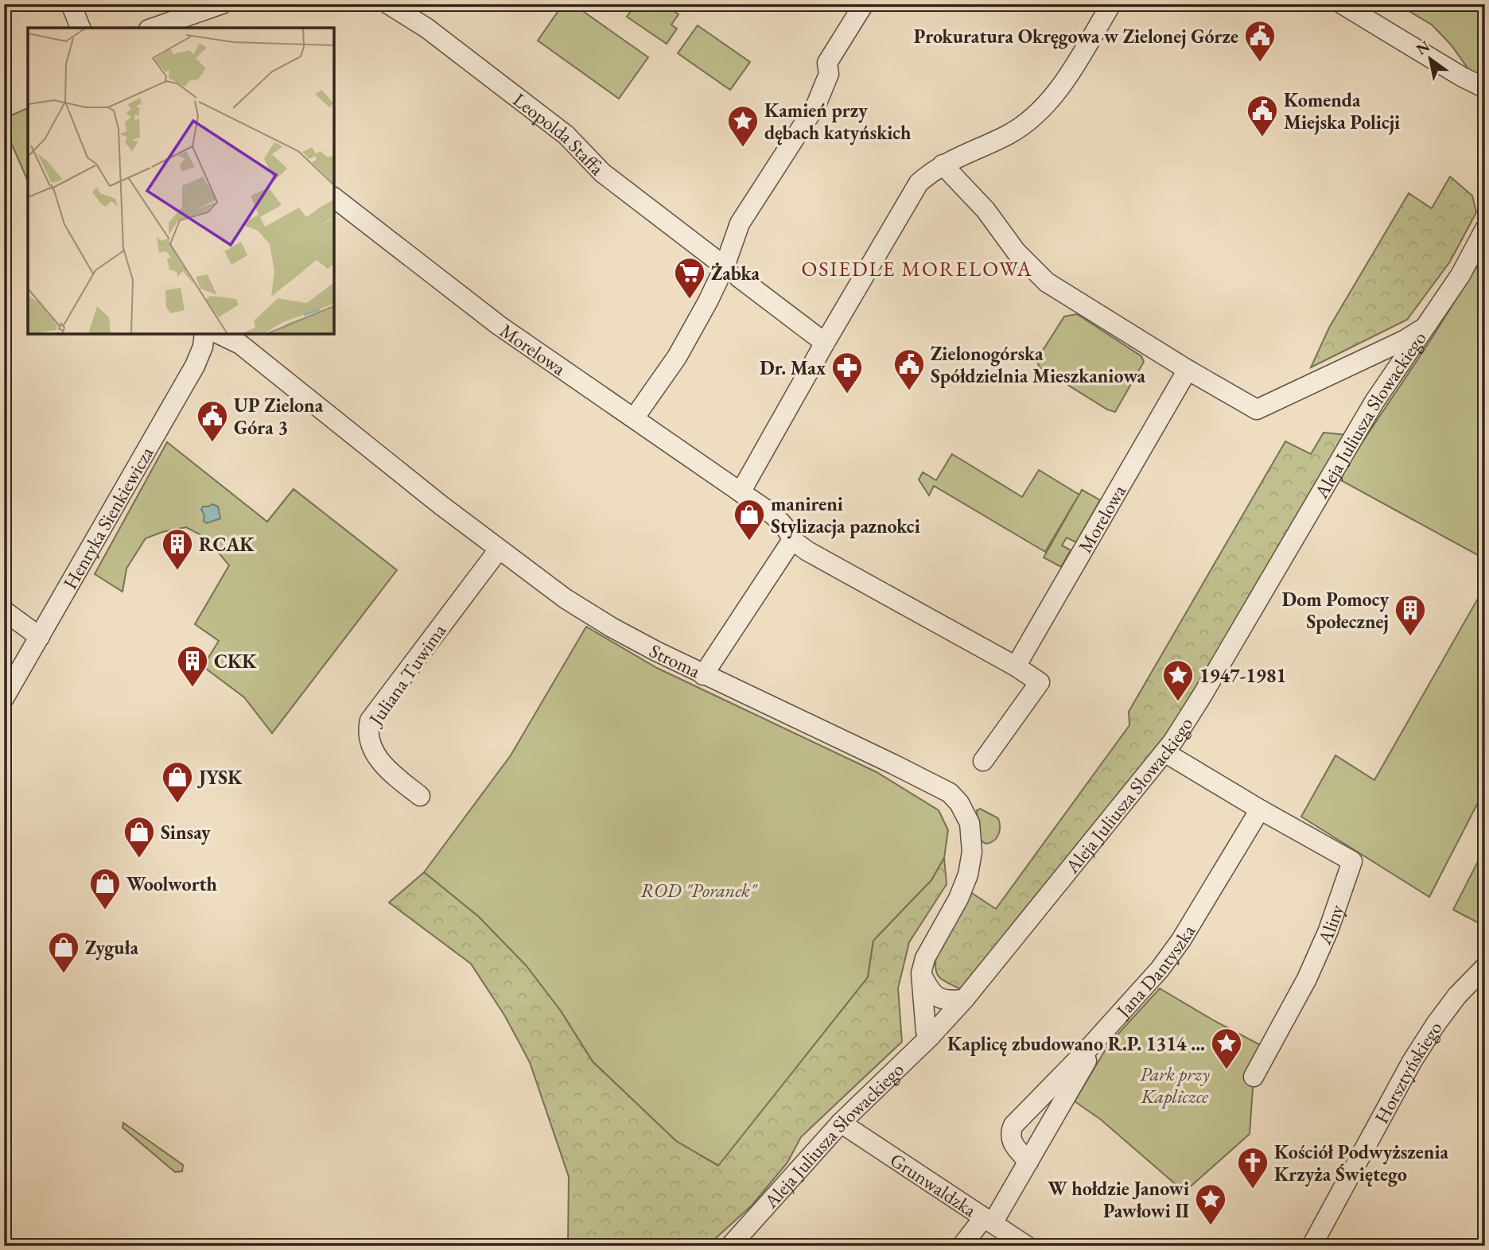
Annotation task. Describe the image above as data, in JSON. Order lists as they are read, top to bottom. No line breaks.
{"streets":{"street":["Leopolda Staffa","Morelowa","Aleja Juliusza Słowackiego","Henryka Sienkiewicza","Stroma","Juliana Tuwima","Aliny","Jana Dantyszka","Horsztyńskiego","Grunwaldzka"]},"crossings":[["Aleja Juliusza Słowackiego","Stroma"],["Aleja Juliusza Słowackiego","Grunwaldzka"],["Stroma","Juliana Tuwima"],["Aliny","Jana Dantyszka"],["Jana Dantyszka","Grunwaldzka"]],"districts":["OSIEDLE MORELOWA"],"parks":["ROD \"Poranek\"","Park przy Kapliczce"],"places":{"public building":["Prokuratura Okręgowa w Zielonej Górze","Komenda Miejska Policji","Zielonogórska Spółdzielnia Mieszkaniowa","UP Zielona Góra 3"],"place":["Kamień przy dębach katyńskich","1947-1981","Kaplicę zbudowano R.P. 1314 ...","W hołdzie Janowi Pawłowi II"],"supermarket":["Żabka"],"pharmacy":["Dr. Max"],"shop":["manireni Stylizacja paznokci","JYSK","Sinsay","Woolworth","Zyguła"],"building":["RCAK","Dom Pomocy Społecznej","CKK"],"church":["Kościół Podwyższenia Krzyża Świętego"]},"north":"top left"}
